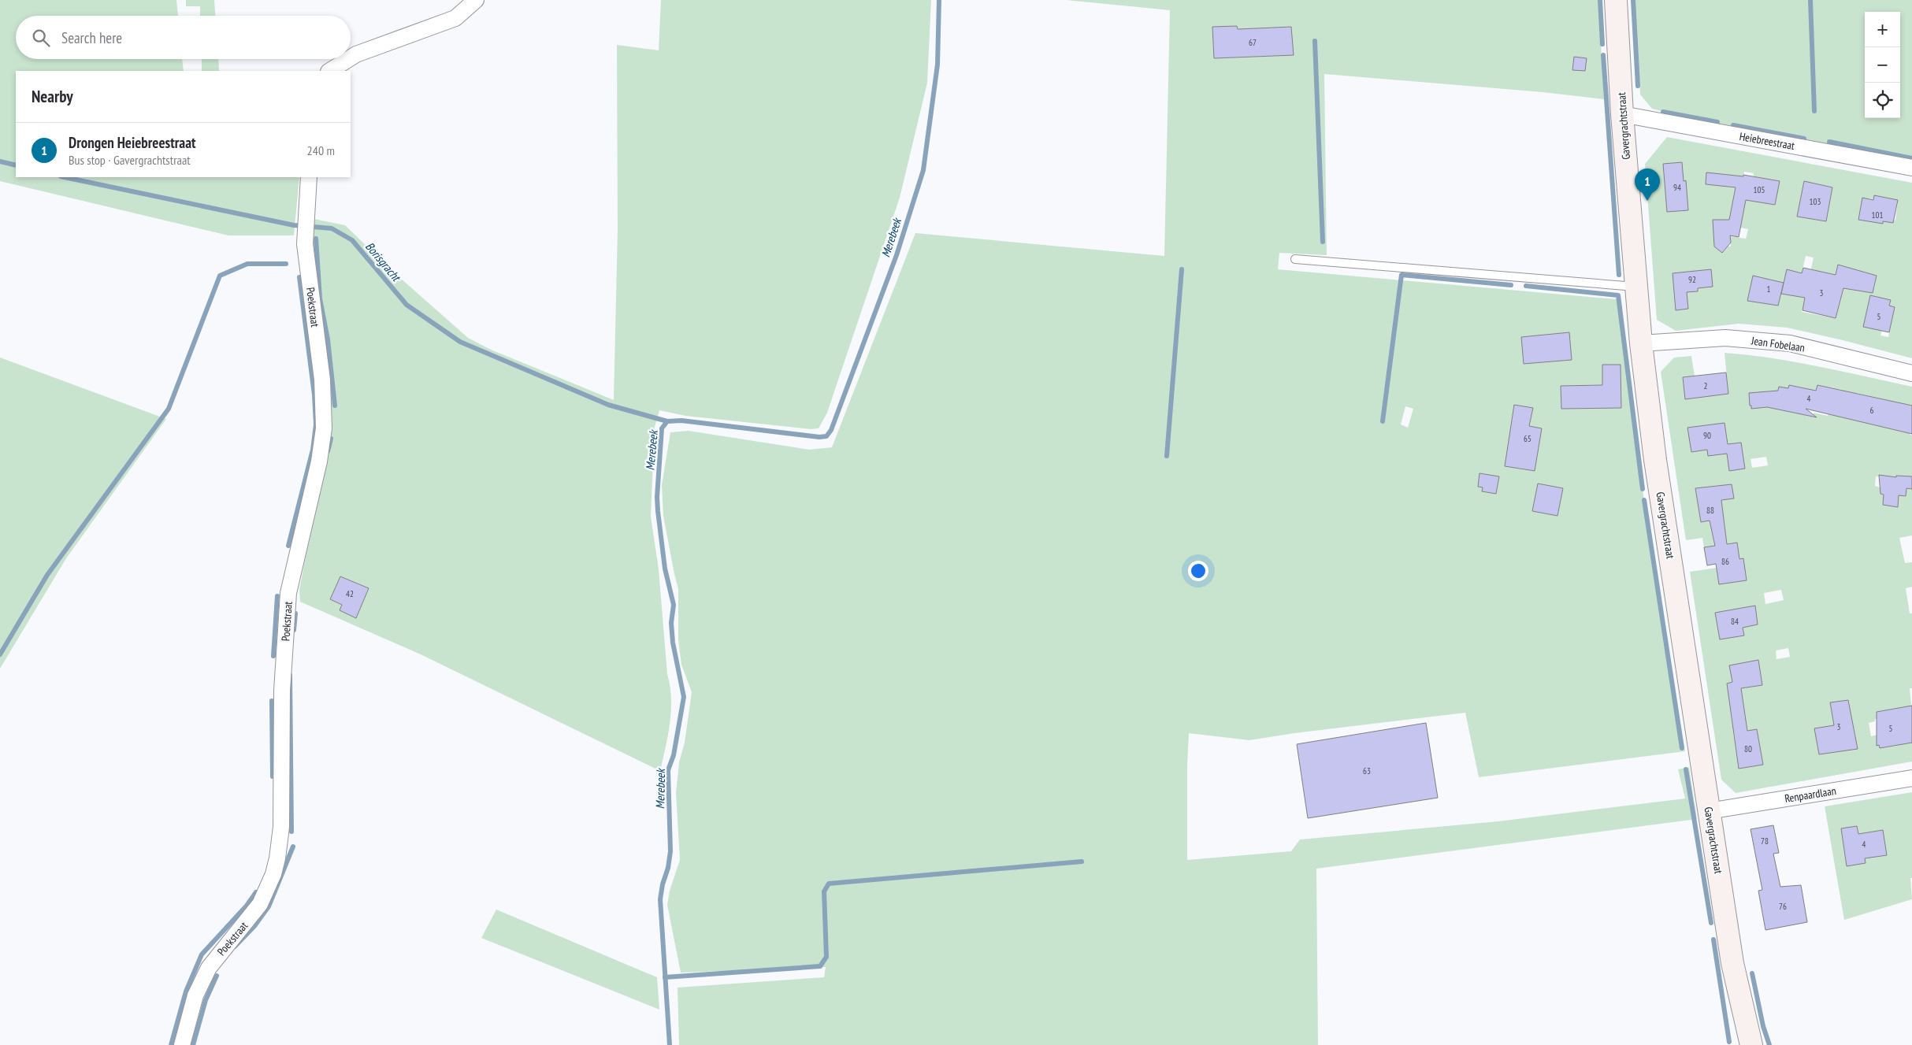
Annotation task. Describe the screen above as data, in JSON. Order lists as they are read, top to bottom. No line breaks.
{"streets":{"street":["Gavergrachtstraat","Heiebreestraat","Poekstraat","Jean Fobelaan","Renpaardlaan"]},"crossings":[["Gavergrachtstraat","Heiebreestraat"],["Gavergrachtstraat","Jean Fobelaan"],["Gavergrachtstraat","Renpaardlaan"]],"water":["Merebeek","Borisgracht"],"house_numbers":["67","94","105","103","101","92","1","3","5","2","4","6","90","65","88","86","42","84","3","5","80","63","78","4","76"],"page":{"map_buttons":["+","−"],"search":"Search here","heading":"Nearby","list":[{"mark":"1","name":"Drongen Heiebreestraat","note":"Bus stop · Gavergrachtstraat","value":"240 m"}],"pins":"1"}}
